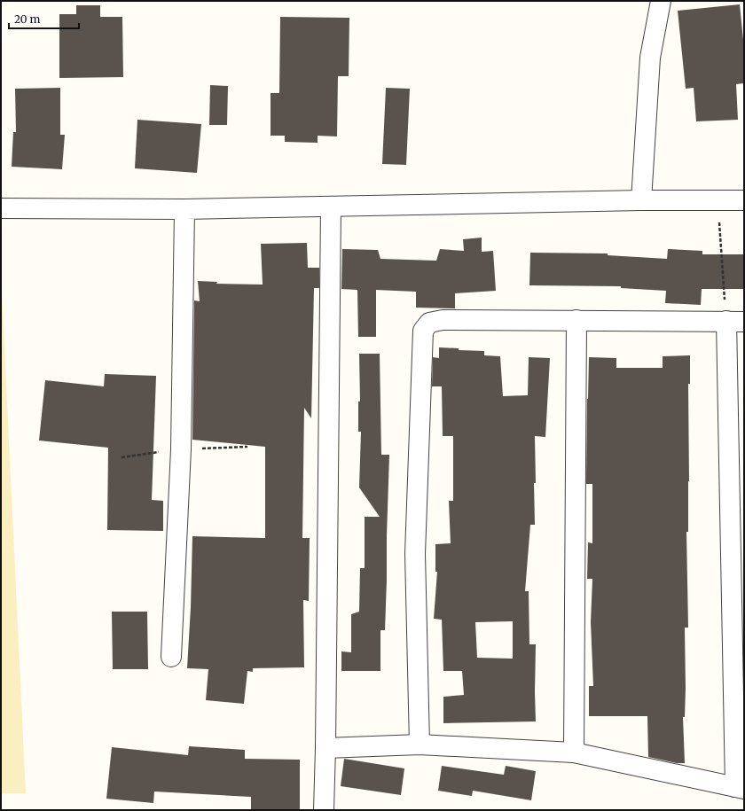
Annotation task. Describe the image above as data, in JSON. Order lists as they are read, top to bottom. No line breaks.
{"scale_bar":"20 m"}
